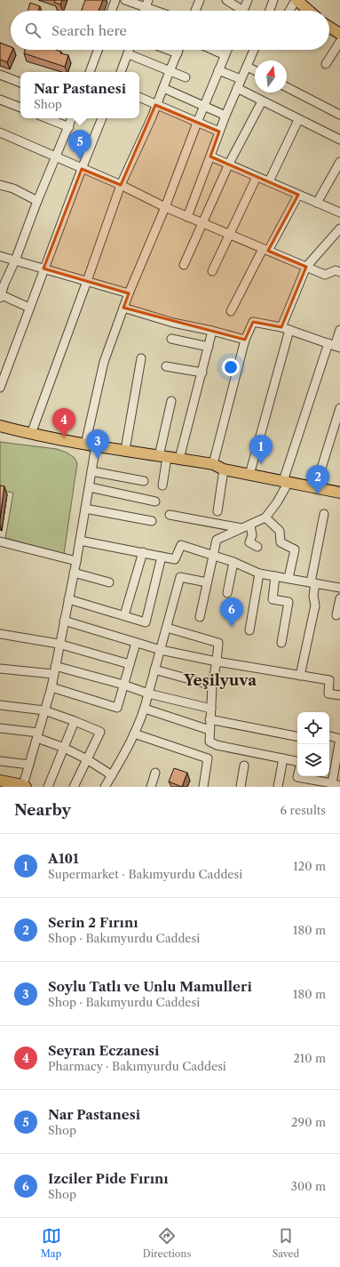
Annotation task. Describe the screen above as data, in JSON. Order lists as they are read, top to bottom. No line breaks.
{"districts":["Yeşilyuva"],"north":"top","page":{"search":"Search here","popup":["Nar Pastanesi","Shop"],"pins":["5","4","3","1","2","6"],"heading":["Nearby","6 results"],"list":[{"mark":"1","name":"A101","note":"Supermarket · Bakımyurdu Caddesi","value":"120 m"},{"mark":"2","name":"Serin 2 Fırını","note":"Shop · Bakımyurdu Caddesi","value":"180 m"},{"mark":"3","name":"Soylu Tatlı ve Unlu Mamulleri","note":"Shop · Bakımyurdu Caddesi","value":"180 m"},{"mark":"4","name":"Seyran Eczanesi","note":"Pharmacy · Bakımyurdu Caddesi","value":"210 m"},{"mark":"5","name":"Nar Pastanesi","note":"Shop","value":"290 m"},{"mark":"6","name":"Izciler Pide Fırını","note":"Shop","value":"300 m"}],"nav":["Map","Directions","Saved"]}}
